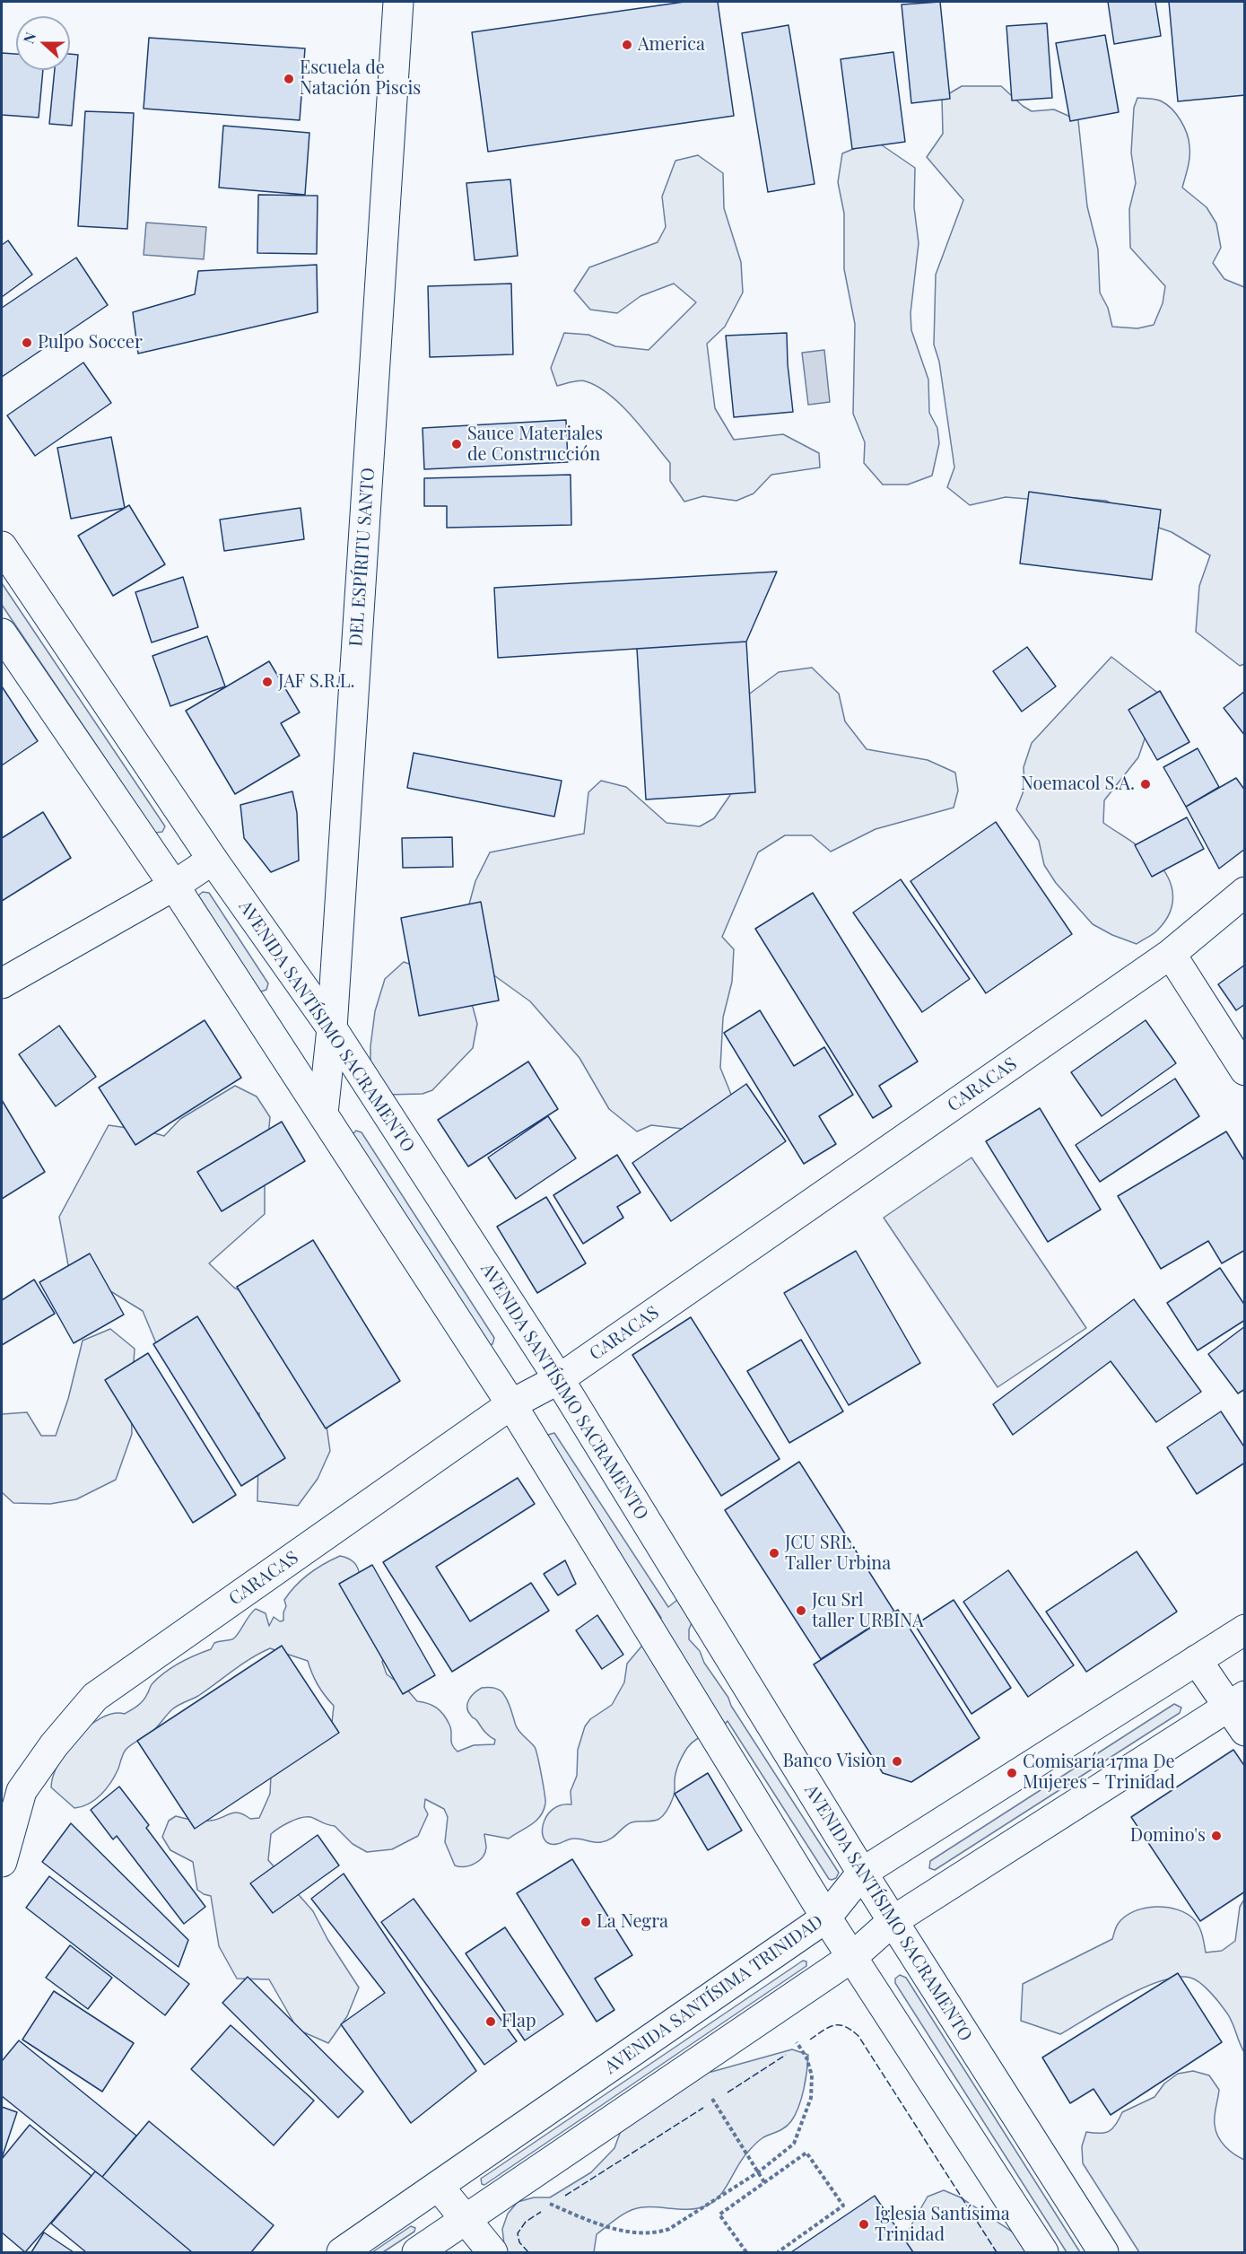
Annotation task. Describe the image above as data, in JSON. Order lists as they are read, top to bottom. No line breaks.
{"streets":{"main road":["DEL ESPÍRITU SANTO","AVENIDA SANTÍSIMO SACRAMENTO","CARACAS","AVENIDA SANTÍSIMA TRINIDAD"]},"crossings":[["DEL ESPÍRITU SANTO","AVENIDA SANTÍSIMO SACRAMENTO"],["AVENIDA SANTÍSIMO SACRAMENTO","CARACAS"],["AVENIDA SANTÍSIMO SACRAMENTO","AVENIDA SANTÍSIMA TRINIDAD"]],"places":["America","Escuela de Natación Piscis","Pulpo Soccer","Sauce Materiales de Construcción","JAF S.R.L.","Noemacol S.A.","JCU SRL. Taller Urbina","Jcu Srl taller URBINA","Banco Vision","Comisaría 17ma De Mujeres - Trinidad","Domino's","La Negra","Flap","Iglesia Santísima Trinidad"],"north":"left"}
